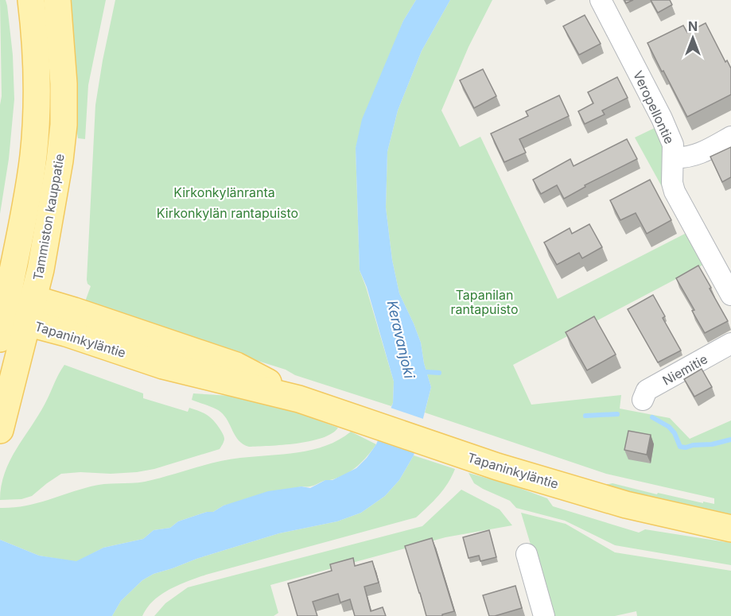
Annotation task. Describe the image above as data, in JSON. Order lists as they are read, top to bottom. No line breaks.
{"streets":{"main road":["Tammiston kauppatie","Tapaninkyläntie"],"street":["Veropellontie","Niemitie"]},"crossings":[["Tammiston kauppatie","Tapaninkyläntie"]],"water":["Keravanjoki"],"parks":["Kirkonkylänranta","Kirkonkylän rantapuisto","Tapanilan rantapuisto"],"north":"top"}
